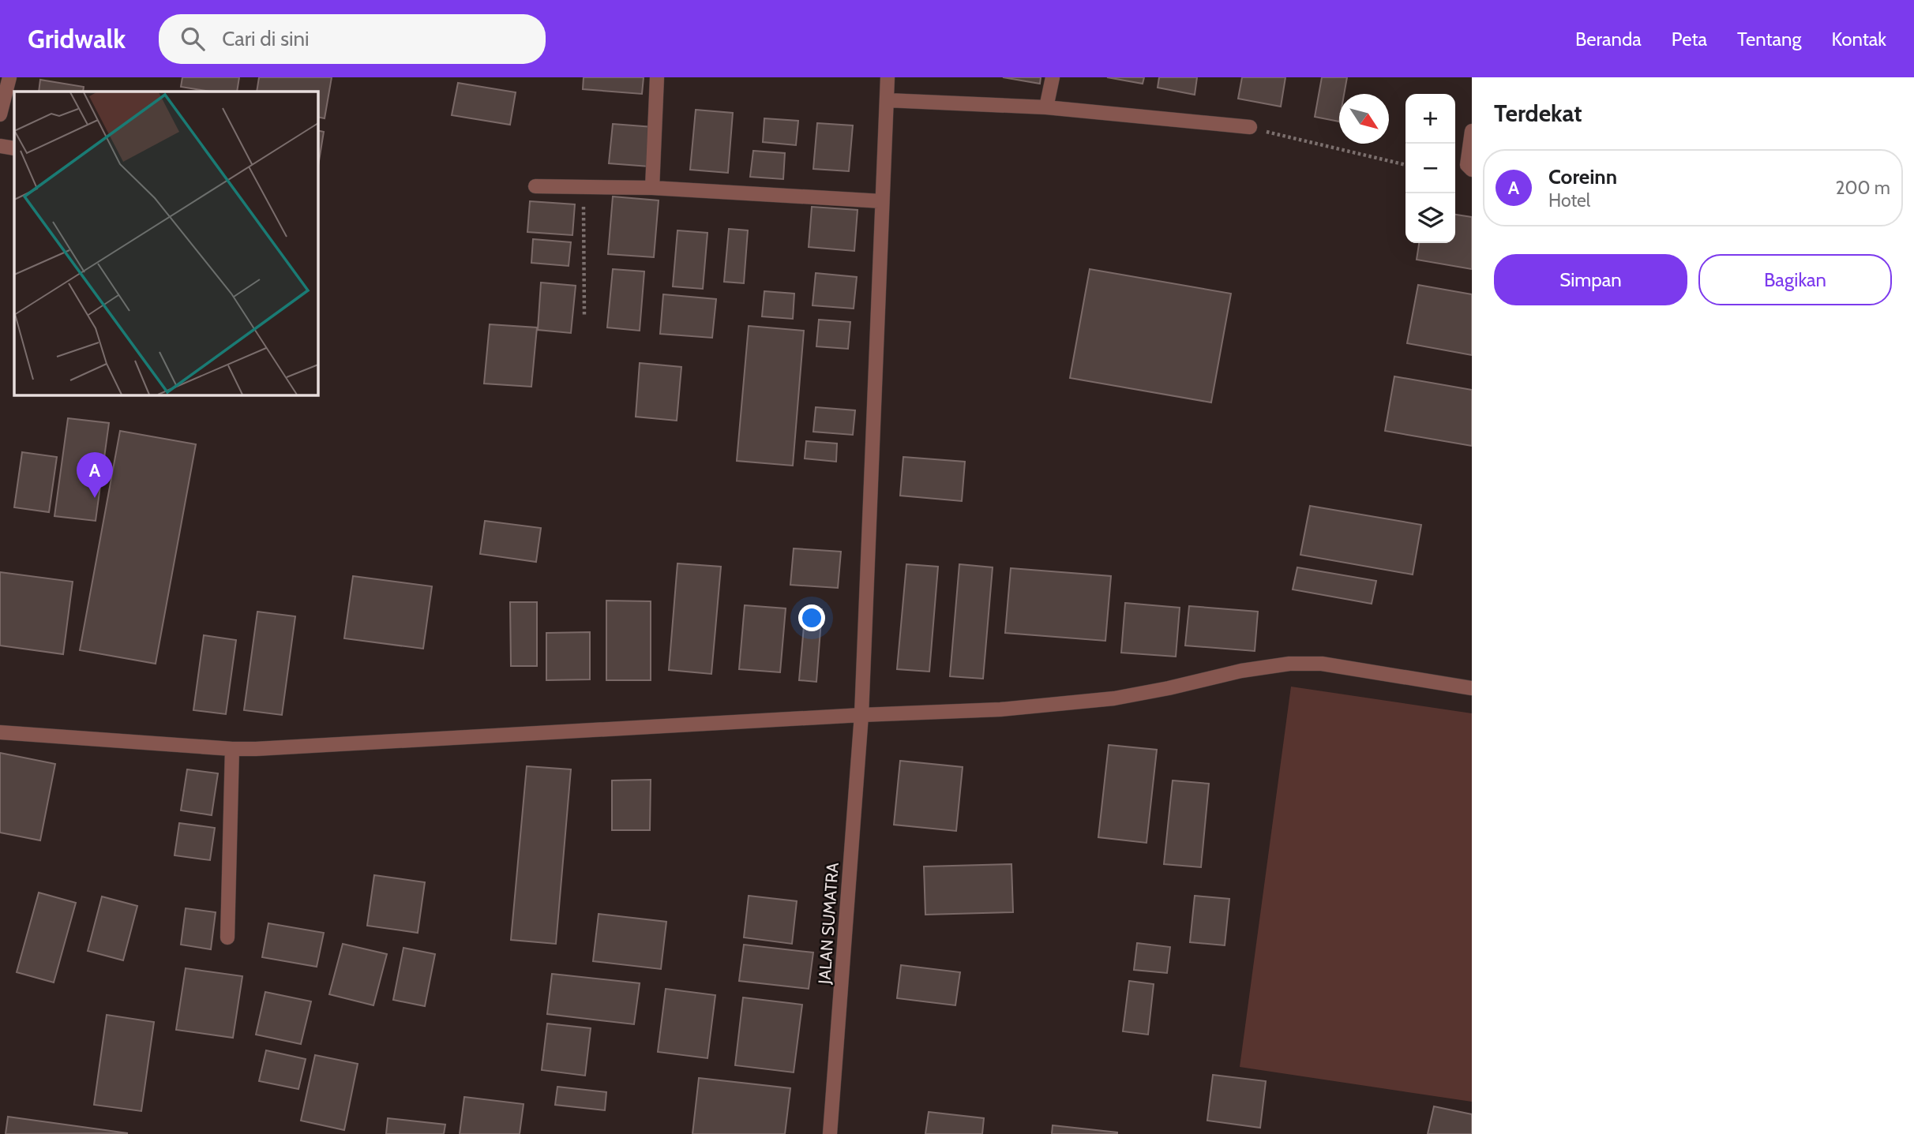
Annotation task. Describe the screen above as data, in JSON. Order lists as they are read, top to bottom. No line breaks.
{"streets":{"street":["JALAN SUMATRA"]},"north":"bottom right","page":{"header":"Gridwalk","search":"Cari di sini","nav":["Beranda","Peta","Tentang","Kontak"],"heading":"Terdekat","map_buttons":["+","−"],"list":[{"mark":"A","name":"Coreinn","note":"Hotel","value":"200 m"}],"buttons":["Simpan","Bagikan"],"pins":"A"}}
